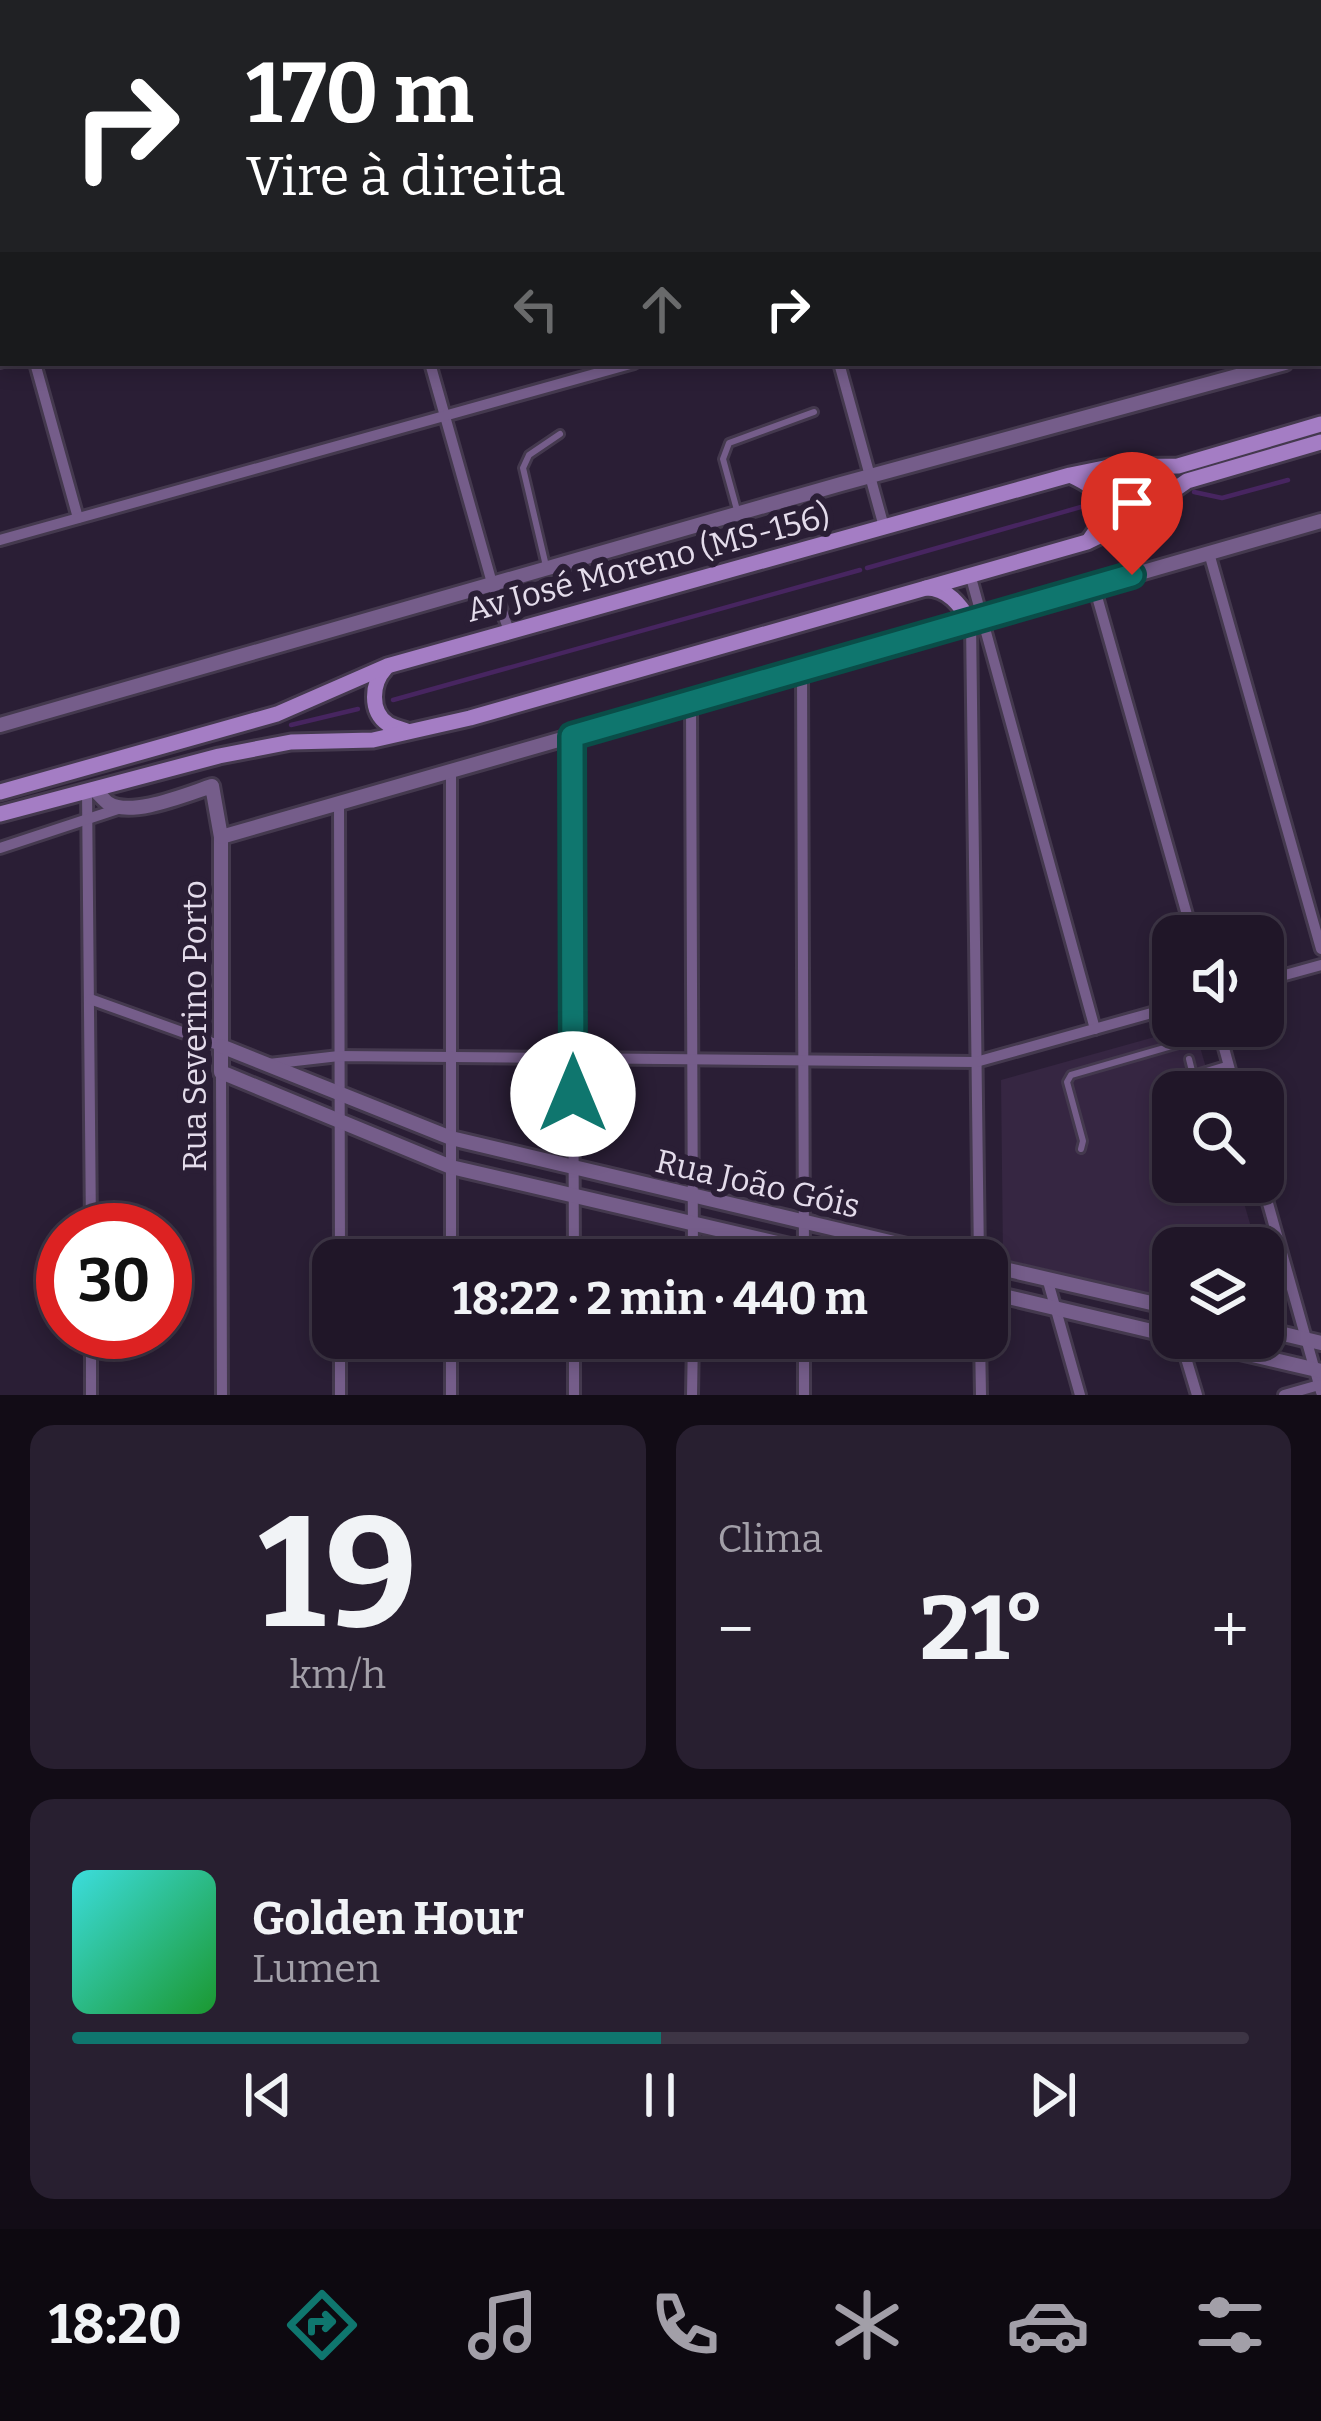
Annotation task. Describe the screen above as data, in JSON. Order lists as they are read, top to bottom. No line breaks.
{"streets":{"main road":["Av José Moreno (MS-156)"],"street":["Rua Severino Porto","Rua João Góis"]},"crossings":[["Rua Severino Porto","Rua João Góis"]],"page":{"turn":["170 m","Vire à direita"],"limit":"30","trip":"18:22 · 2 min · 440 m","tile":[["19","km/h"],"Clima"],"heat":["−","21°","+"],"song":["Golden Hour","Lumen"],"tabs":"18:20"}}
